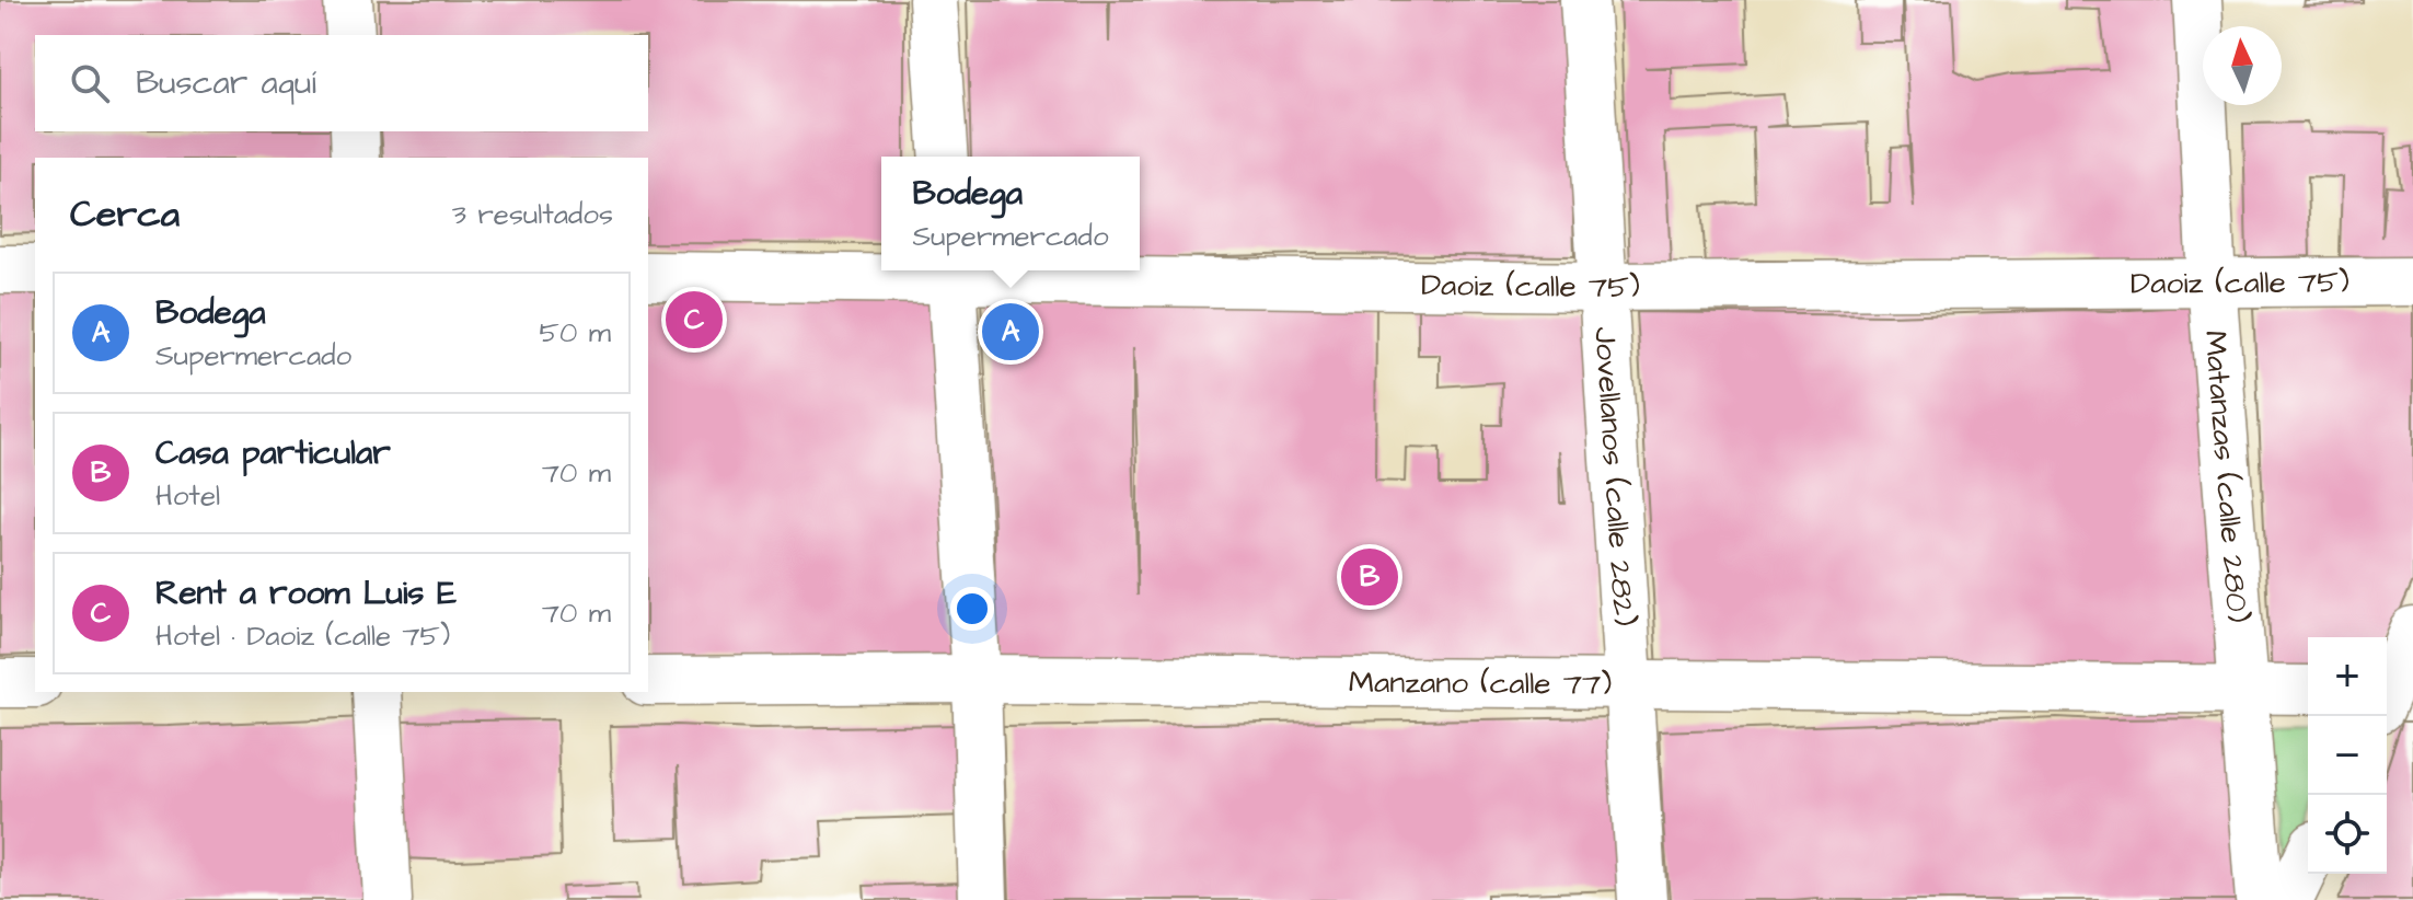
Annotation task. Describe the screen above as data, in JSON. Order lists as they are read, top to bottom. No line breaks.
{"streets":{"street":["Daoiz (calle 75)","Jovellanos (calle 282)","Matanzas (calle 280)","Manzano (calle 77)"]},"crossings":[["Daoiz (calle 75)","Jovellanos (calle 282)"],["Daoiz (calle 75)","Matanzas (calle 280)"],["Jovellanos (calle 282)","Manzano (calle 77)"],["Matanzas (calle 280)","Manzano (calle 77)"]],"north":"top","page":{"search":"Buscar aquí","popup":["Bodega","Supermercado"],"heading":["Cerca","3 resultados"],"list":[{"mark":"A","name":"Bodega","note":"Supermercado","value":"50 m"},{"mark":"B","name":"Casa particular","note":"Hotel","value":"70 m"},{"mark":"C","name":"Rent a room Luis E","note":"Hotel · Daoiz (calle 75)","value":"70 m"}],"pins":["C","A","B"],"map_buttons":["+","−"]}}
